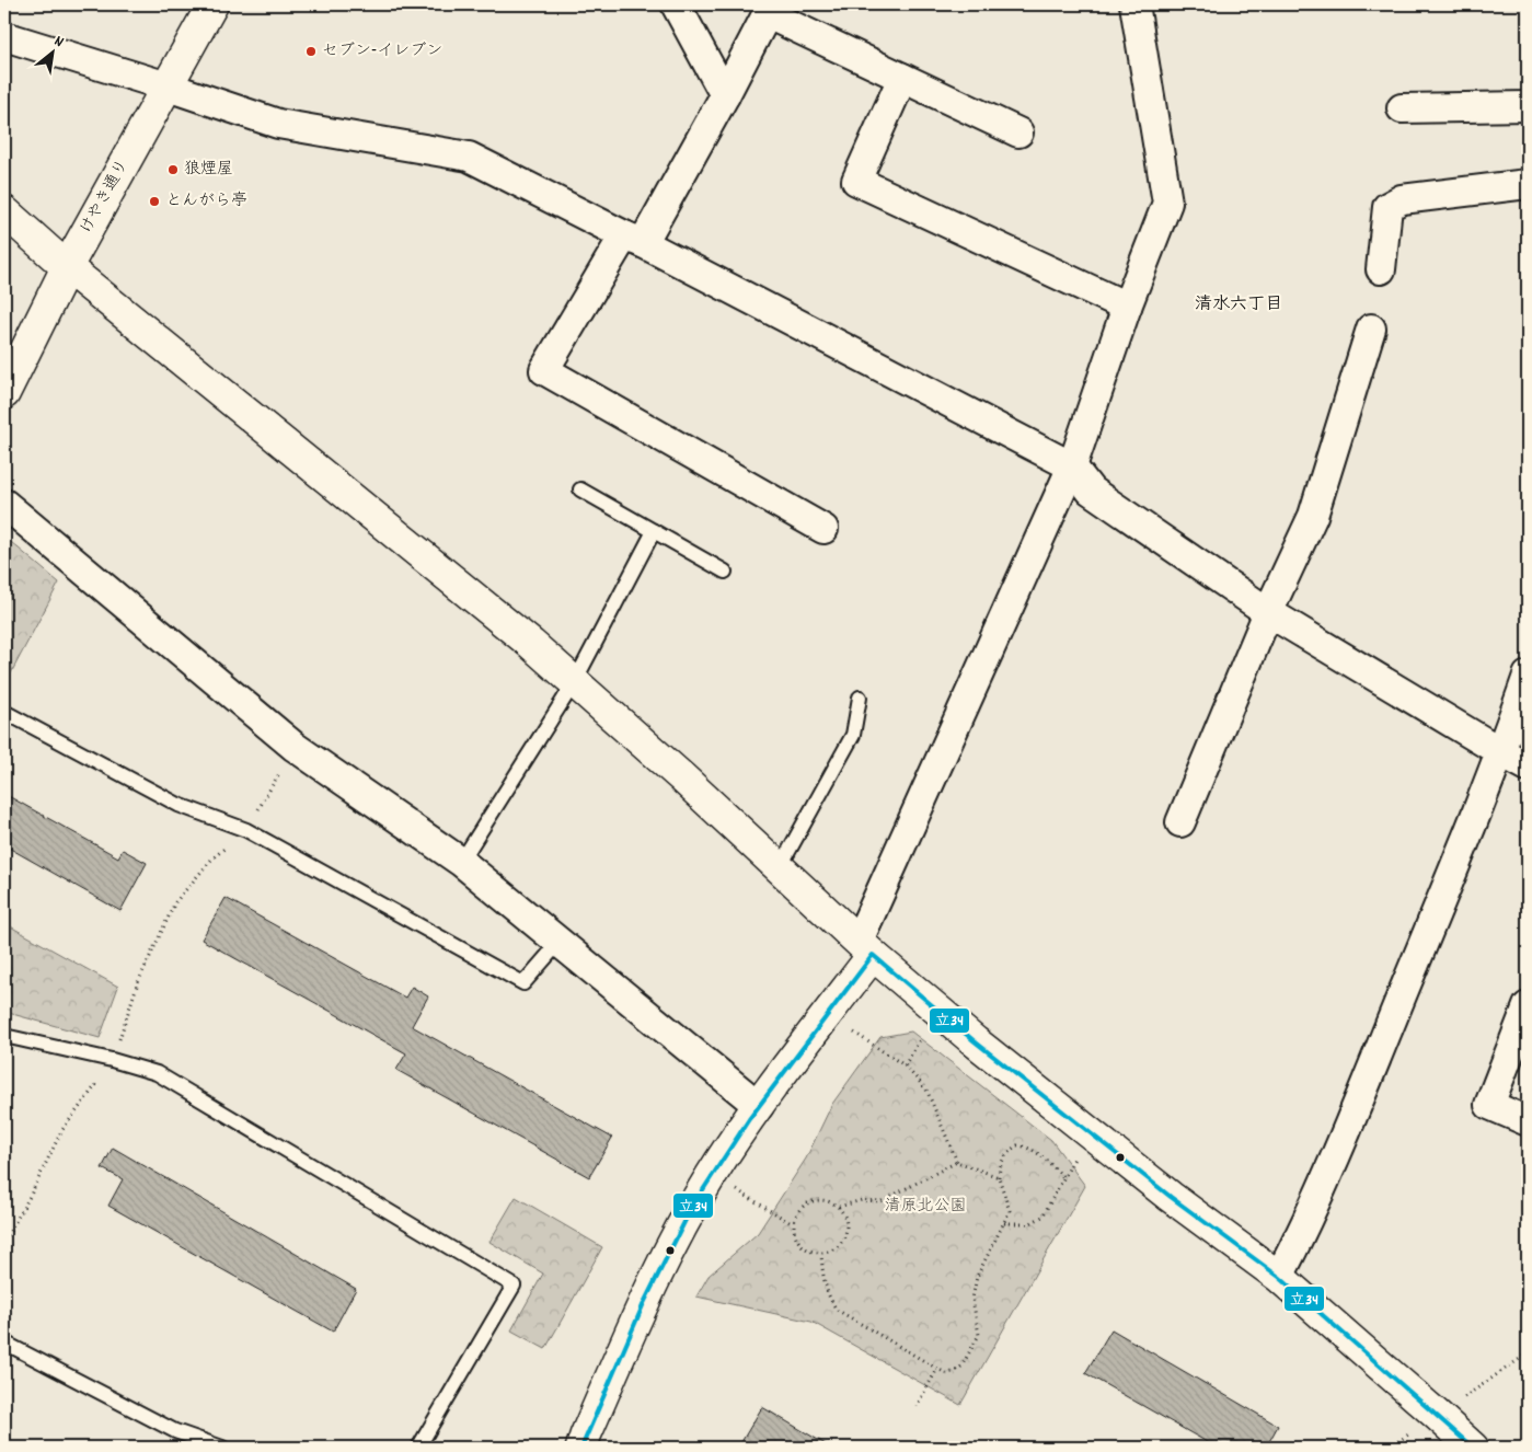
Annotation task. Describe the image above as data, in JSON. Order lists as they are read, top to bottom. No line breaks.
{"streets":{"street":["けやき通り"]},"districts":["清水六丁目"],"parks":["清原北公園"],"places":["セブン-イレブン","狼煙屋","とんがら亭"],"lines":["transit line 立34"],"north":"top right"}
